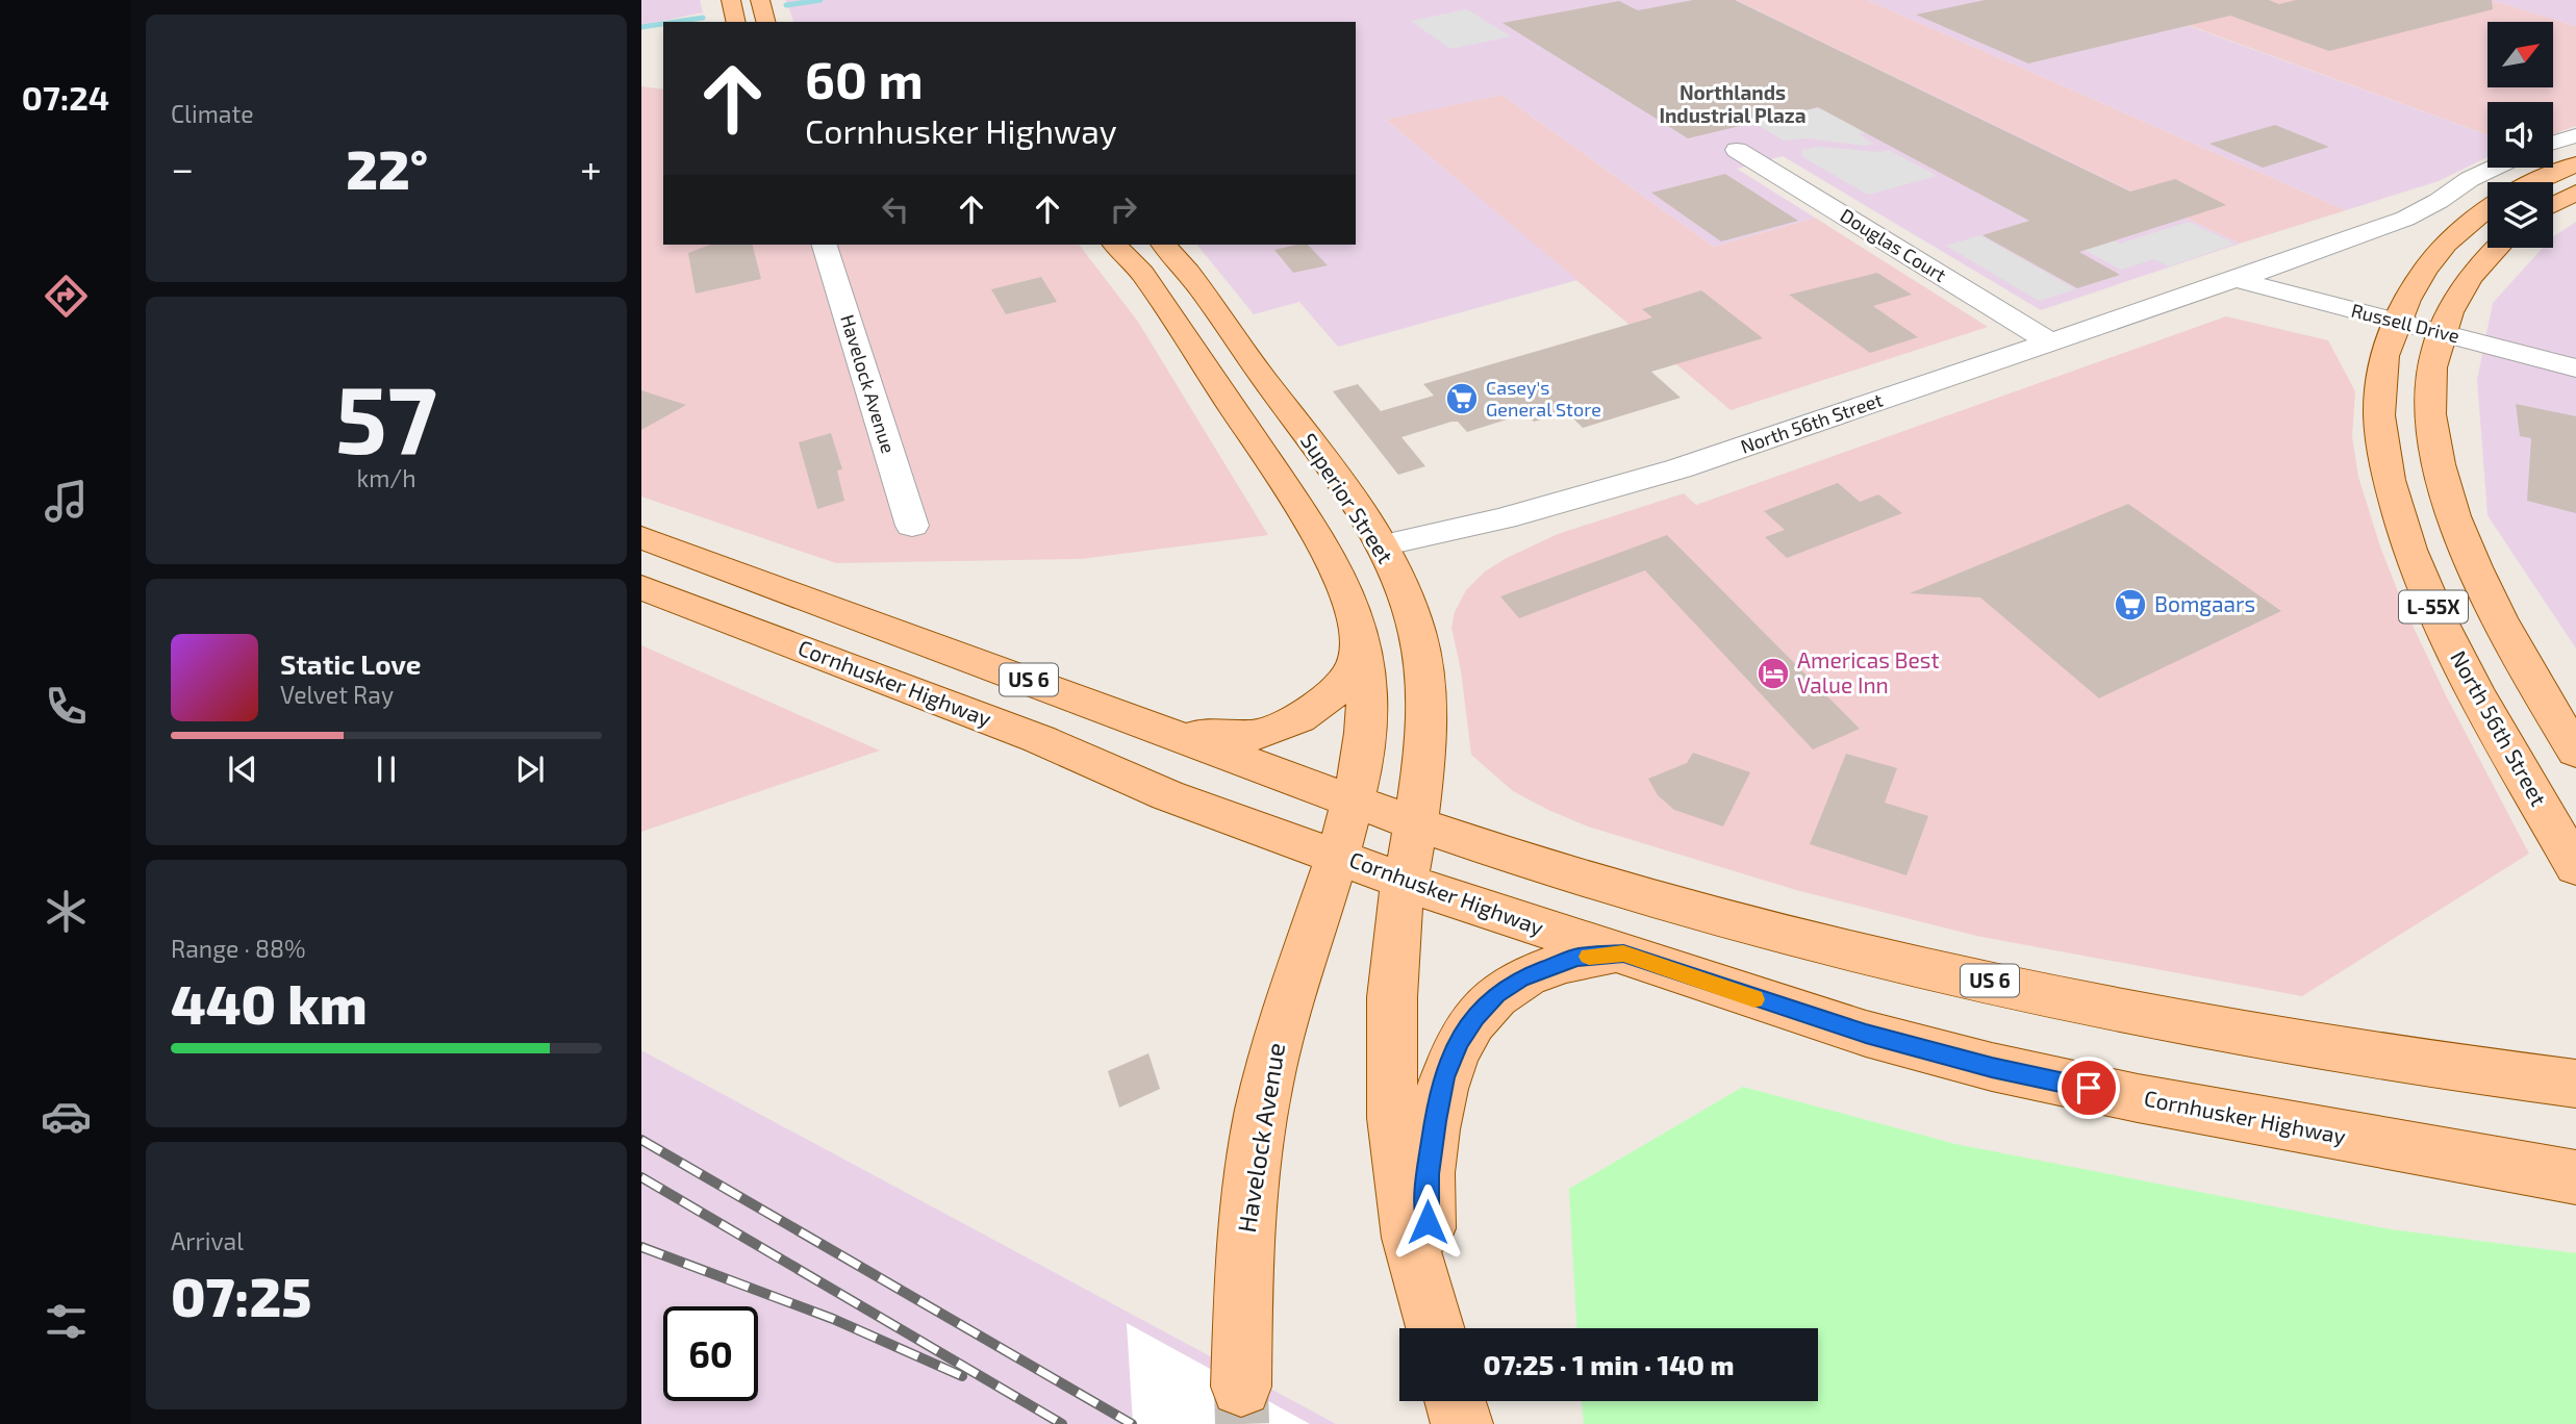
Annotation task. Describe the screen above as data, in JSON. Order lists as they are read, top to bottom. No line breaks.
{"streets":{"main road":["Havelock Avenue","North 56th Street","Superior Street","L-55X","US 6","Cornhusker Highway"],"street":["Douglas Court","Russell Drive"]},"crossings":[["Douglas Court","North 56th Street"],["Russell Drive","North 56th Street"],["Russell Drive","L-55X"],["Havelock Avenue","Superior Street"],["Havelock Avenue","Cornhusker Highway"],["North 56th Street","Superior Street"],["Superior Street","US 6"],["Superior Street","Cornhusker Highway"]],"districts":["Northlands Industrial Plaza"],"places":{"supermarket":["Casey's General Store","Bomgaars"],"hotel":["Americas Best Value Inn"]},"north":"top right","page":{"tabs":"07:24","tile":["Climate",["57","km/h"],["Range · 88%","440 km"],["Arrival","07:25"]],"turn":["60 m","Cornhusker Highway"],"heat":["−","22°","+"],"song":["Static Love","Velvet Ray"],"limit":"60","trip":"07:25 · 1 min · 140 m"}}
